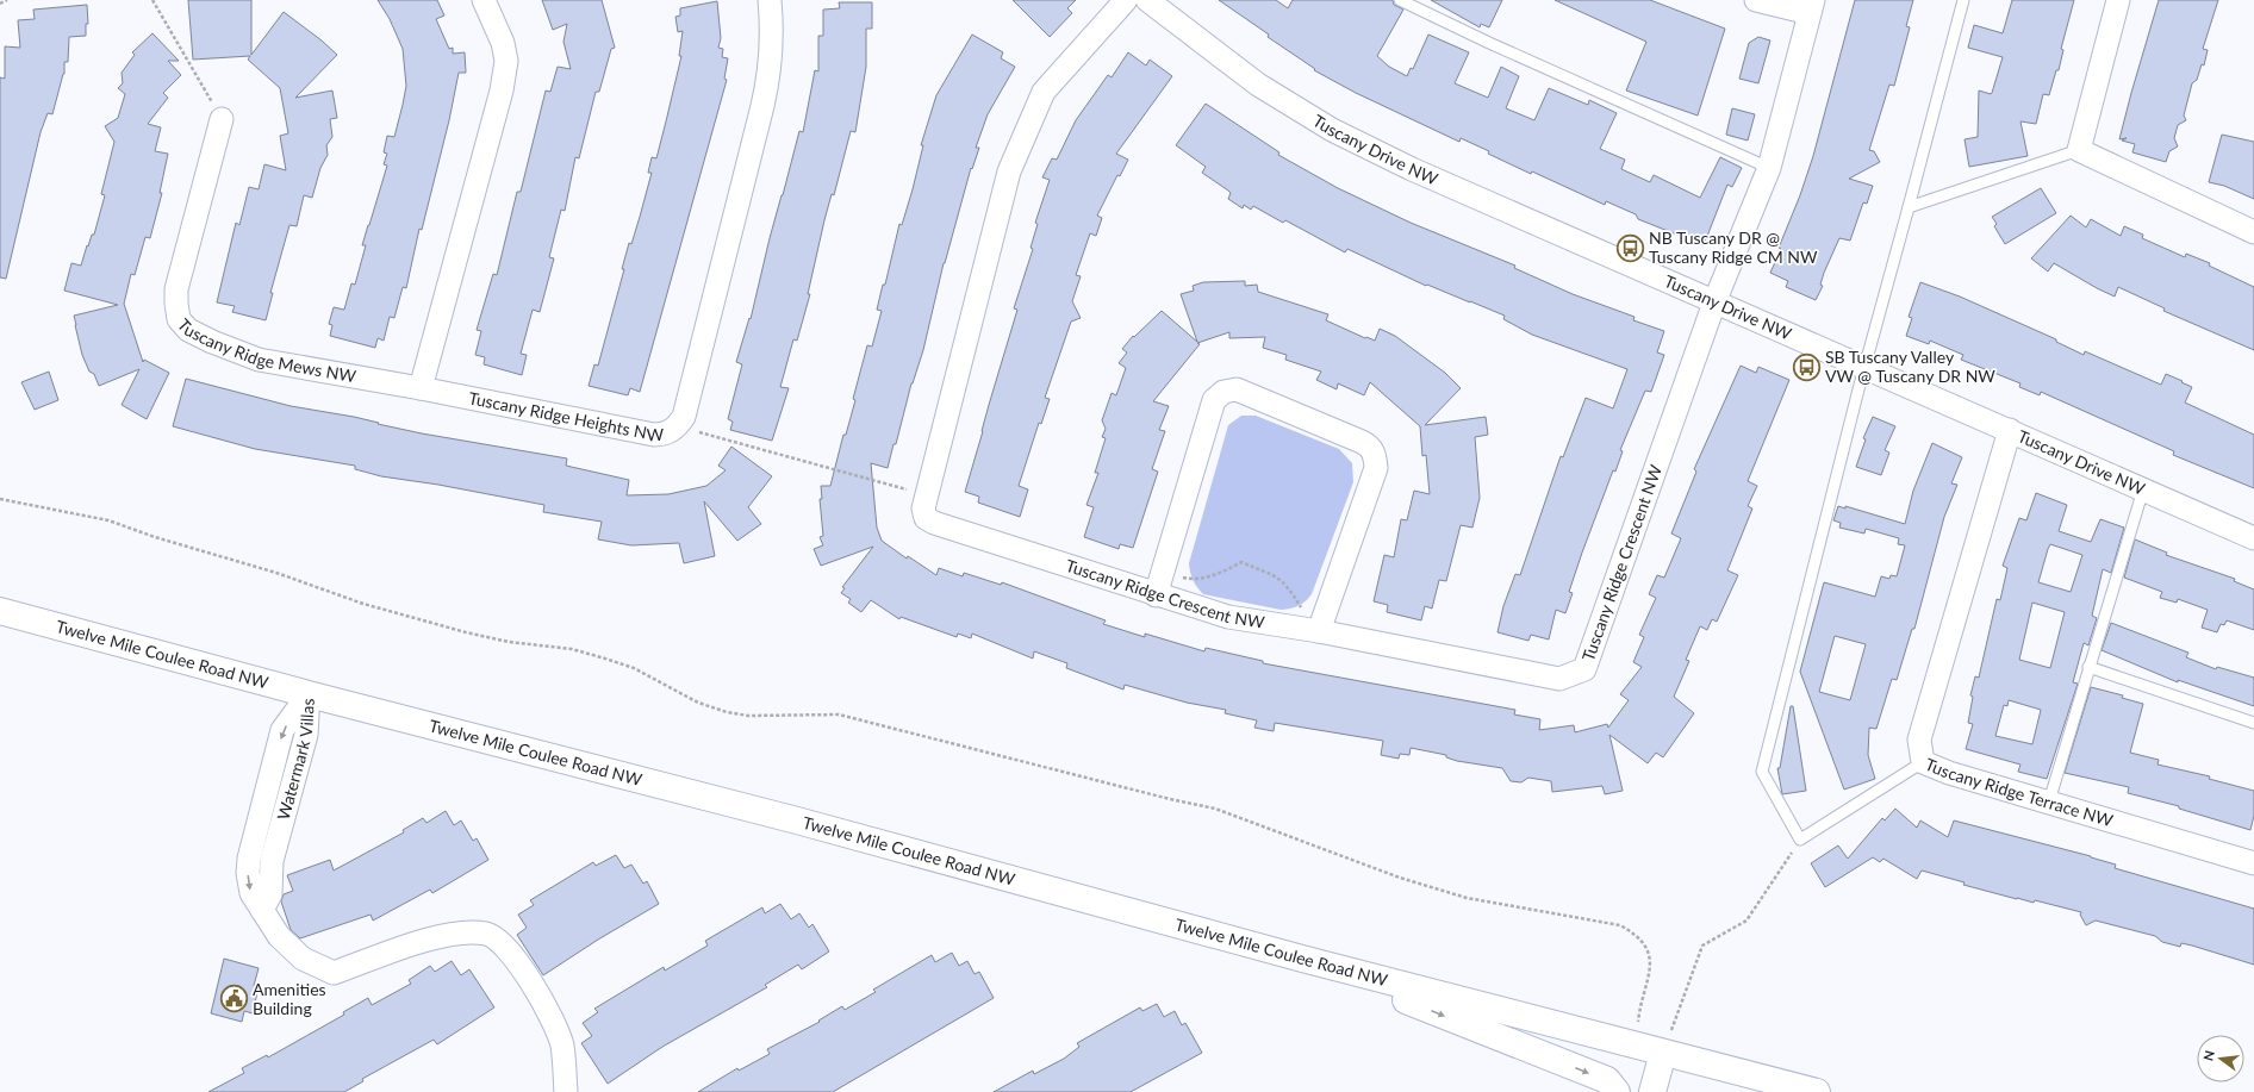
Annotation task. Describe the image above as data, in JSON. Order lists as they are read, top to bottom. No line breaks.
{"streets":{"street":["Tuscany Drive NW","Tuscany Ridge Mews NW","Tuscany Ridge Heights NW","Tuscany Ridge Crescent NW","Twelve Mile Coulee Road NW","Watermark Villas","Tuscany Ridge Terrace NW"]},"crossings":[["Tuscany Drive NW","Tuscany Ridge Crescent NW"],["Tuscany Drive NW","Tuscany Ridge Terrace NW"],["Tuscany Ridge Mews NW","Tuscany Ridge Heights NW"],["Twelve Mile Coulee Road NW","Watermark Villas"]],"places":{"bus stop":["NB Tuscany DR @ Tuscany Ridge CM NW","SB Tuscany Valley VW @ Tuscany DR NW"],"public building":["Amenities Building"]},"north":"left"}
